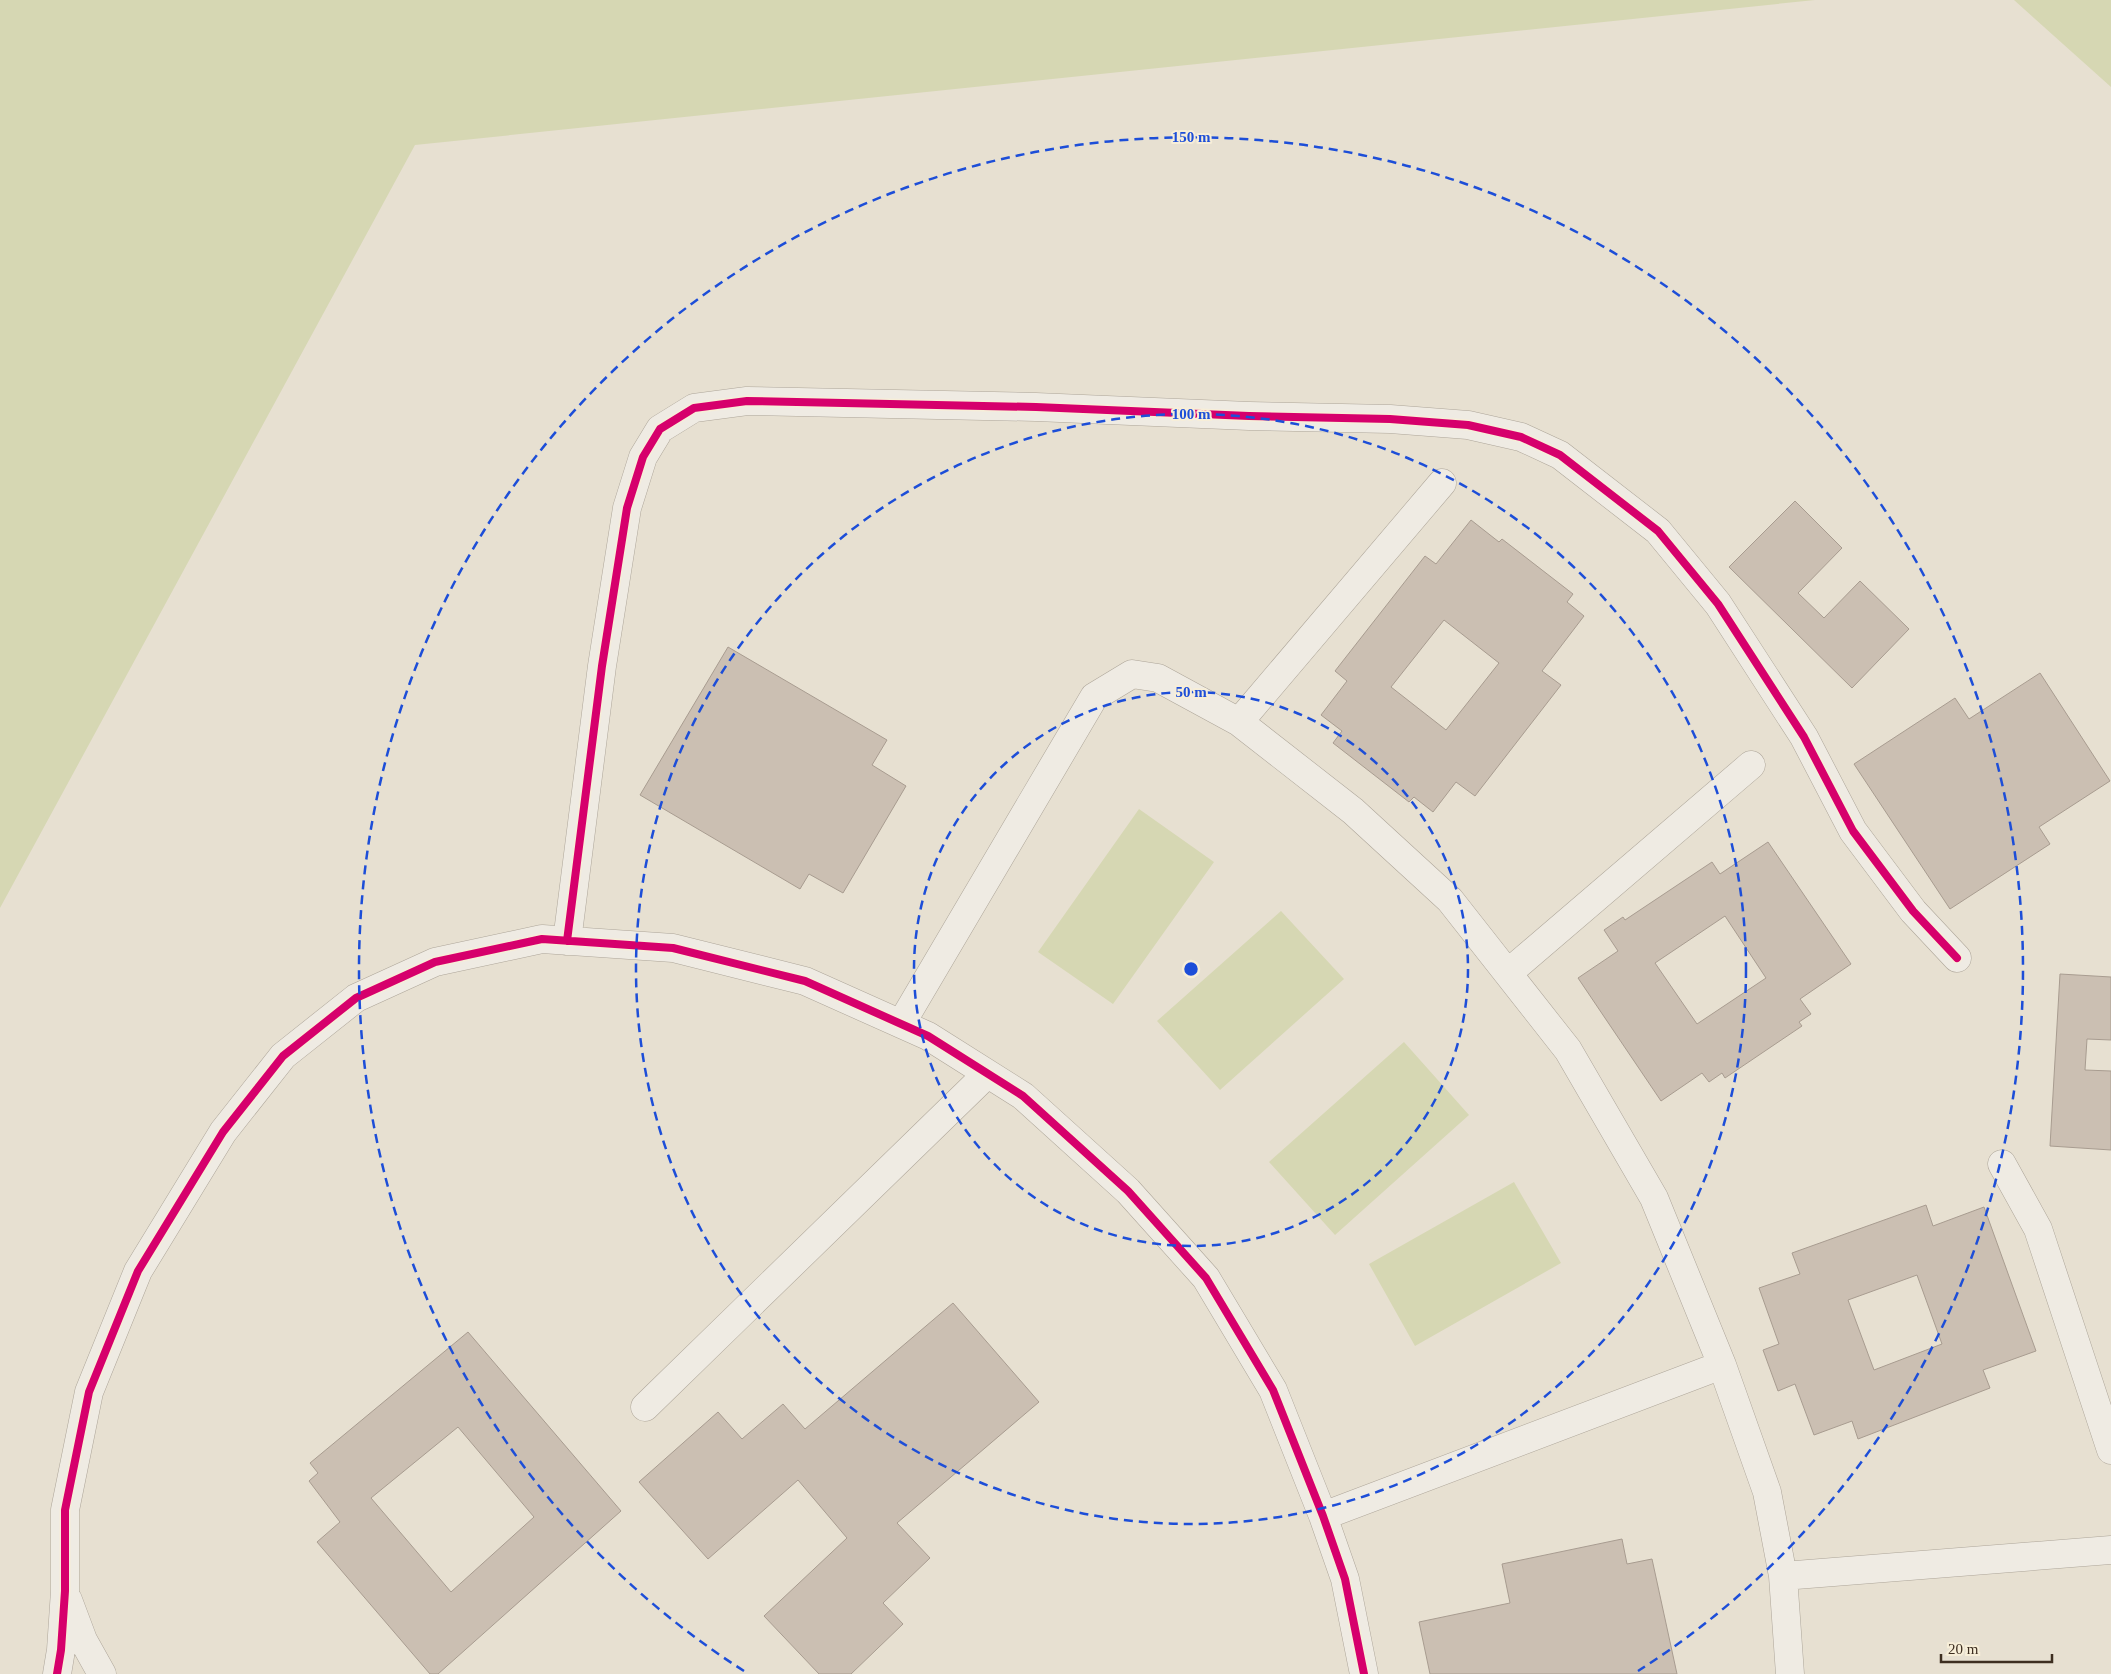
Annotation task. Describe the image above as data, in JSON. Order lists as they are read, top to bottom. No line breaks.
{"scale_bar":"20 m","rings":["150 m","100 m","50 m"]}
